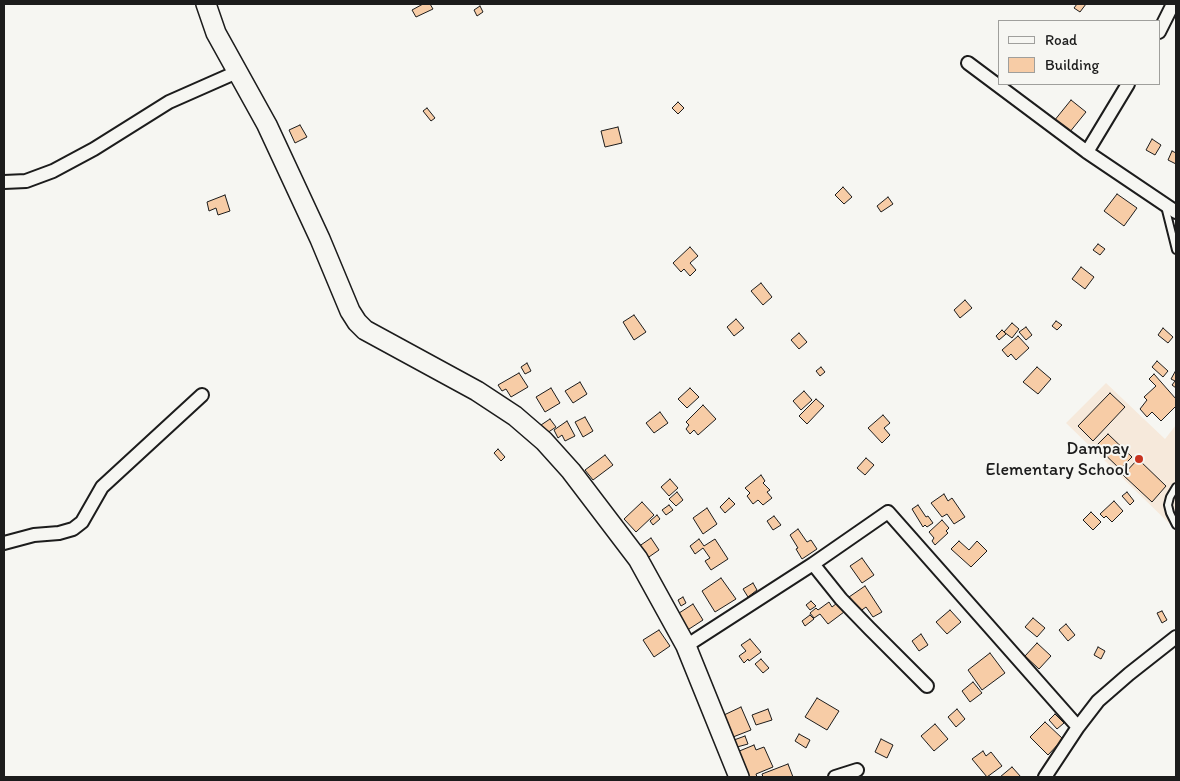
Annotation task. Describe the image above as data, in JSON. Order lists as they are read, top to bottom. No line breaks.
{"places":["Dampay Elementary School"],"legend":["Road","Building"]}
